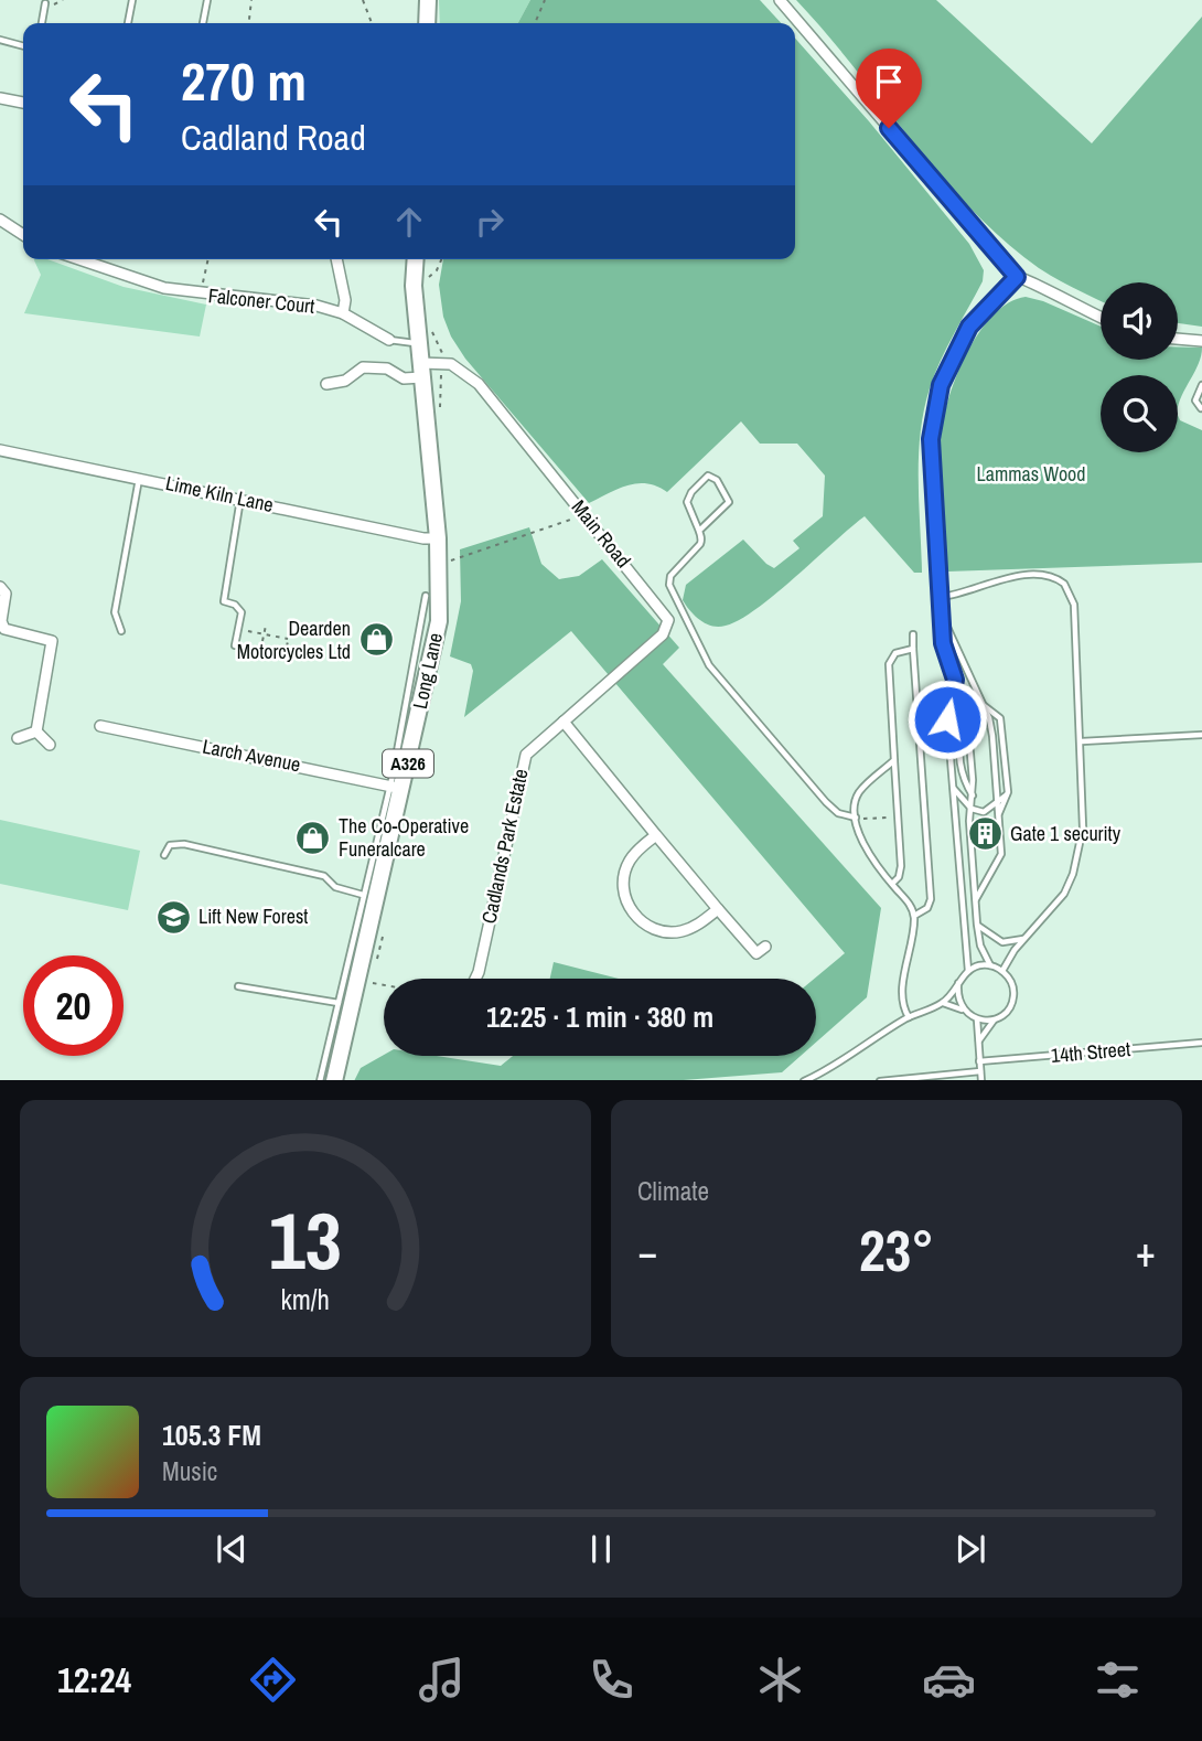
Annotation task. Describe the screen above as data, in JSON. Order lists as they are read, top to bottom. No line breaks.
{"streets":{"main road":["Long Lane","A326"],"street":["Falconer Court","Lime Kiln Lane","Main Road","Larch Avenue","Cadlands Park Estate"],"lane":["14th Street"]},"crossings":[["Falconer Court","Long Lane"],["Lime Kiln Lane","Long Lane"],["Main Road","Long Lane"],["Main Road","Cadlands Park Estate"],["Long Lane","Larch Avenue"]],"parks":["Lammas Wood"],"places":{"shop":["Dearden Motorcycles Ltd","The Co-Operative Funeralcare"],"building":["Gate 1 security"],"school or university":["Lift New Forest"]},"page":{"turn":["270 m","Cadland Road"],"limit":"20","trip":"12:25 · 1 min · 380 m","tile":"Climate","heat":["−","23°","+"],"song":["105.3 FM","Music"],"tabs":"12:24","gauge":["13","km/h"]}}
